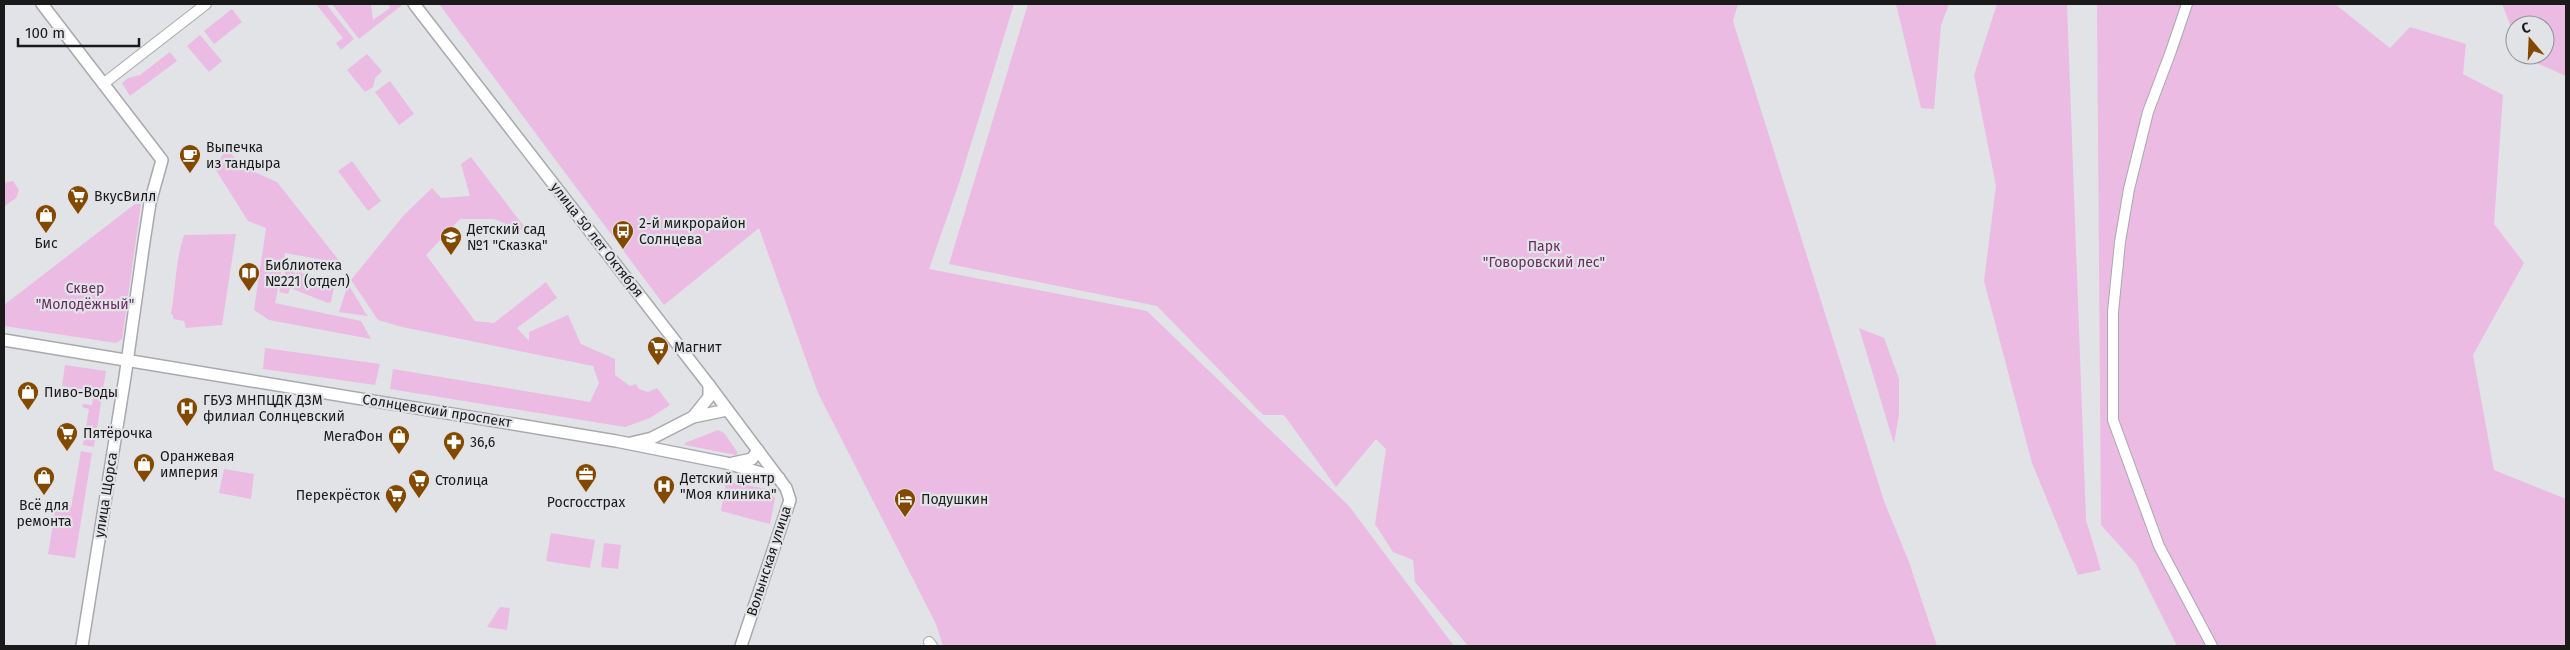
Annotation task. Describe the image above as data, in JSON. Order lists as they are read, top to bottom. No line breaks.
{"streets":{"street":["улица 50 лет Октября","Солнцевский проспект","улица Щорса","Волынская улица"]},"crossings":[["улица 50 лет Октября","Солнцевский проспект"],["улица 50 лет Октября","Волынская улица"],["Солнцевский проспект","улица Щорса"],["Солнцевский проспект","Волынская улица"]],"parks":["Парк \"Говоровский лес\"","Сквер \"Молодёжный\""],"places":{"cafe":["Выпечка из тандыра"],"supermarket":["ВкусВилл","Магнит","Пятёрочка","Столица","Перекрёсток"],"shop":["Бис","Пиво-Воды","МегаФон","Оранжевая империя","Всё для ремонта"],"bus stop":["2-й микрорайон Солнцева"],"school or university":["Детский сад №1 \"Сказка\""],"library":["Библиотека №221 (отдел)"],"hospital":["ГБУЗ МНПЦДК ДЗМ филиал Солнцевский","Детский центр \"Моя клиника\""],"pharmacy":["36,6"],"office":["Росгосстрах"],"hotel":["Подушкин"]},"scale_bar":"100 m","north":"top"}
